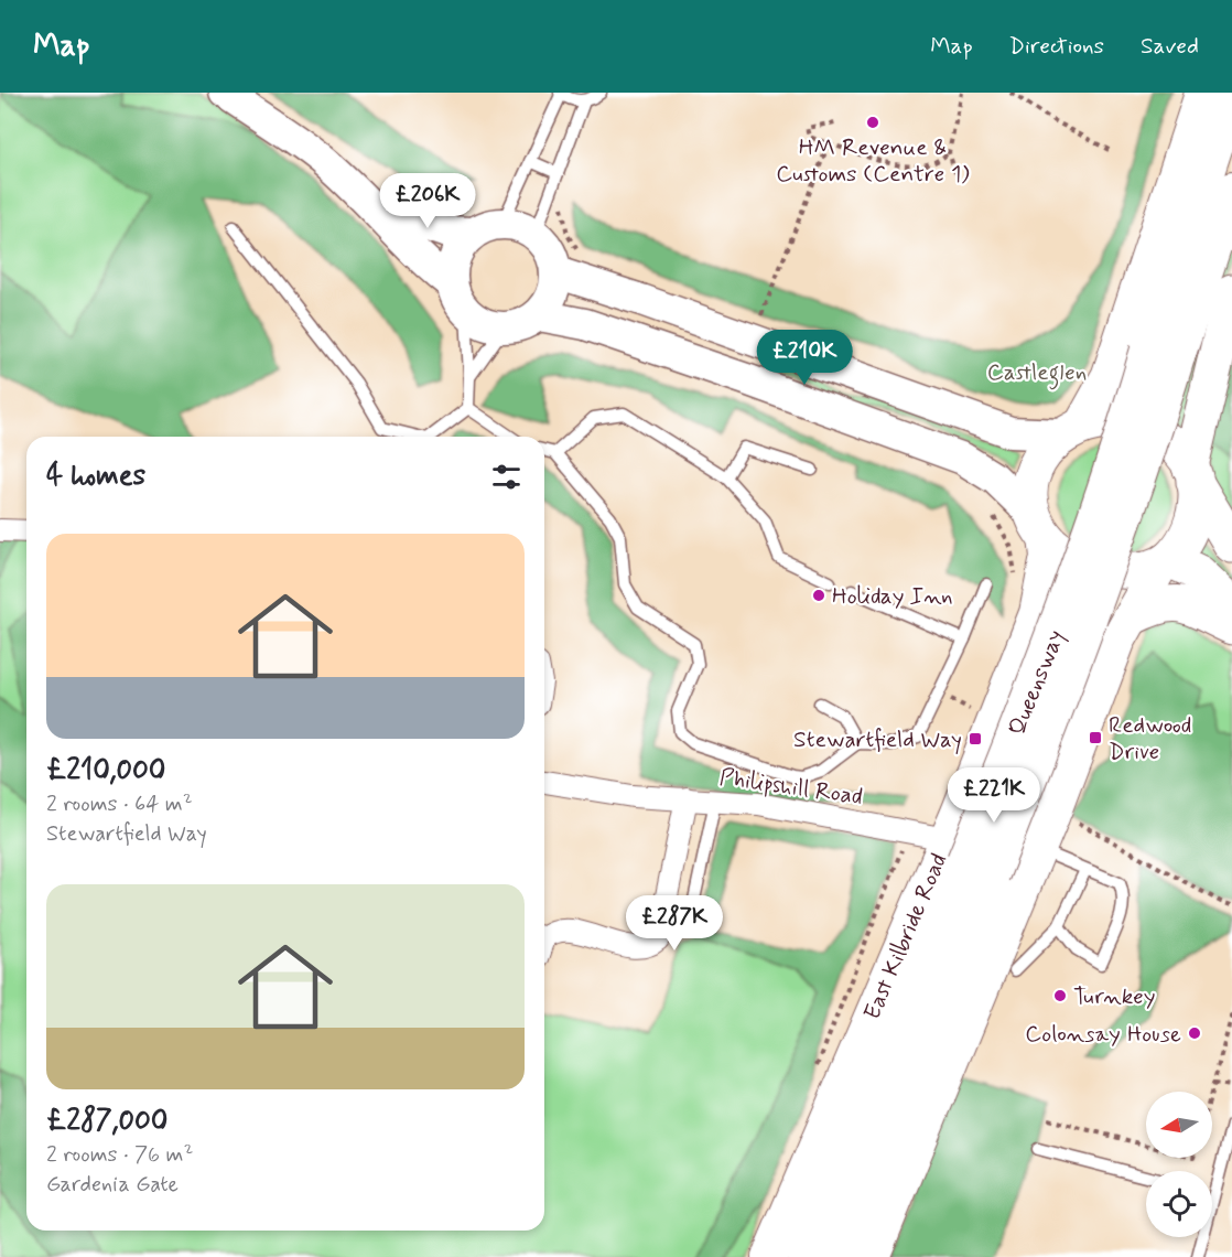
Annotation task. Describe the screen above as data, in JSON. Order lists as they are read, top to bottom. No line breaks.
{"streets":{"main road":["Queensway","East Kilbride Road"],"street":["Philipshill Road"]},"crossings":[["Philipshill Road","East Kilbride Road"]],"parks":["Castleglen"],"places":{"other":["HM Revenue & Customs (Centre 1)","Holiday Inn","Turnkey","Colonsay House"],"transit":["Redwood Drive","Stewartfield Way"]},"north":"left","page":{"header":"Map","nav":["Map","Directions","Saved"],"price":["£206K","£210K","£221K","£287K"],"heading":"4 homes","list":[{"name":"£210,000","note":"2 rooms · 64 m² · Stewartfield Way"},{"name":"£287,000","note":"2 rooms · 76 m² · Gardenia Gate"}]}}
